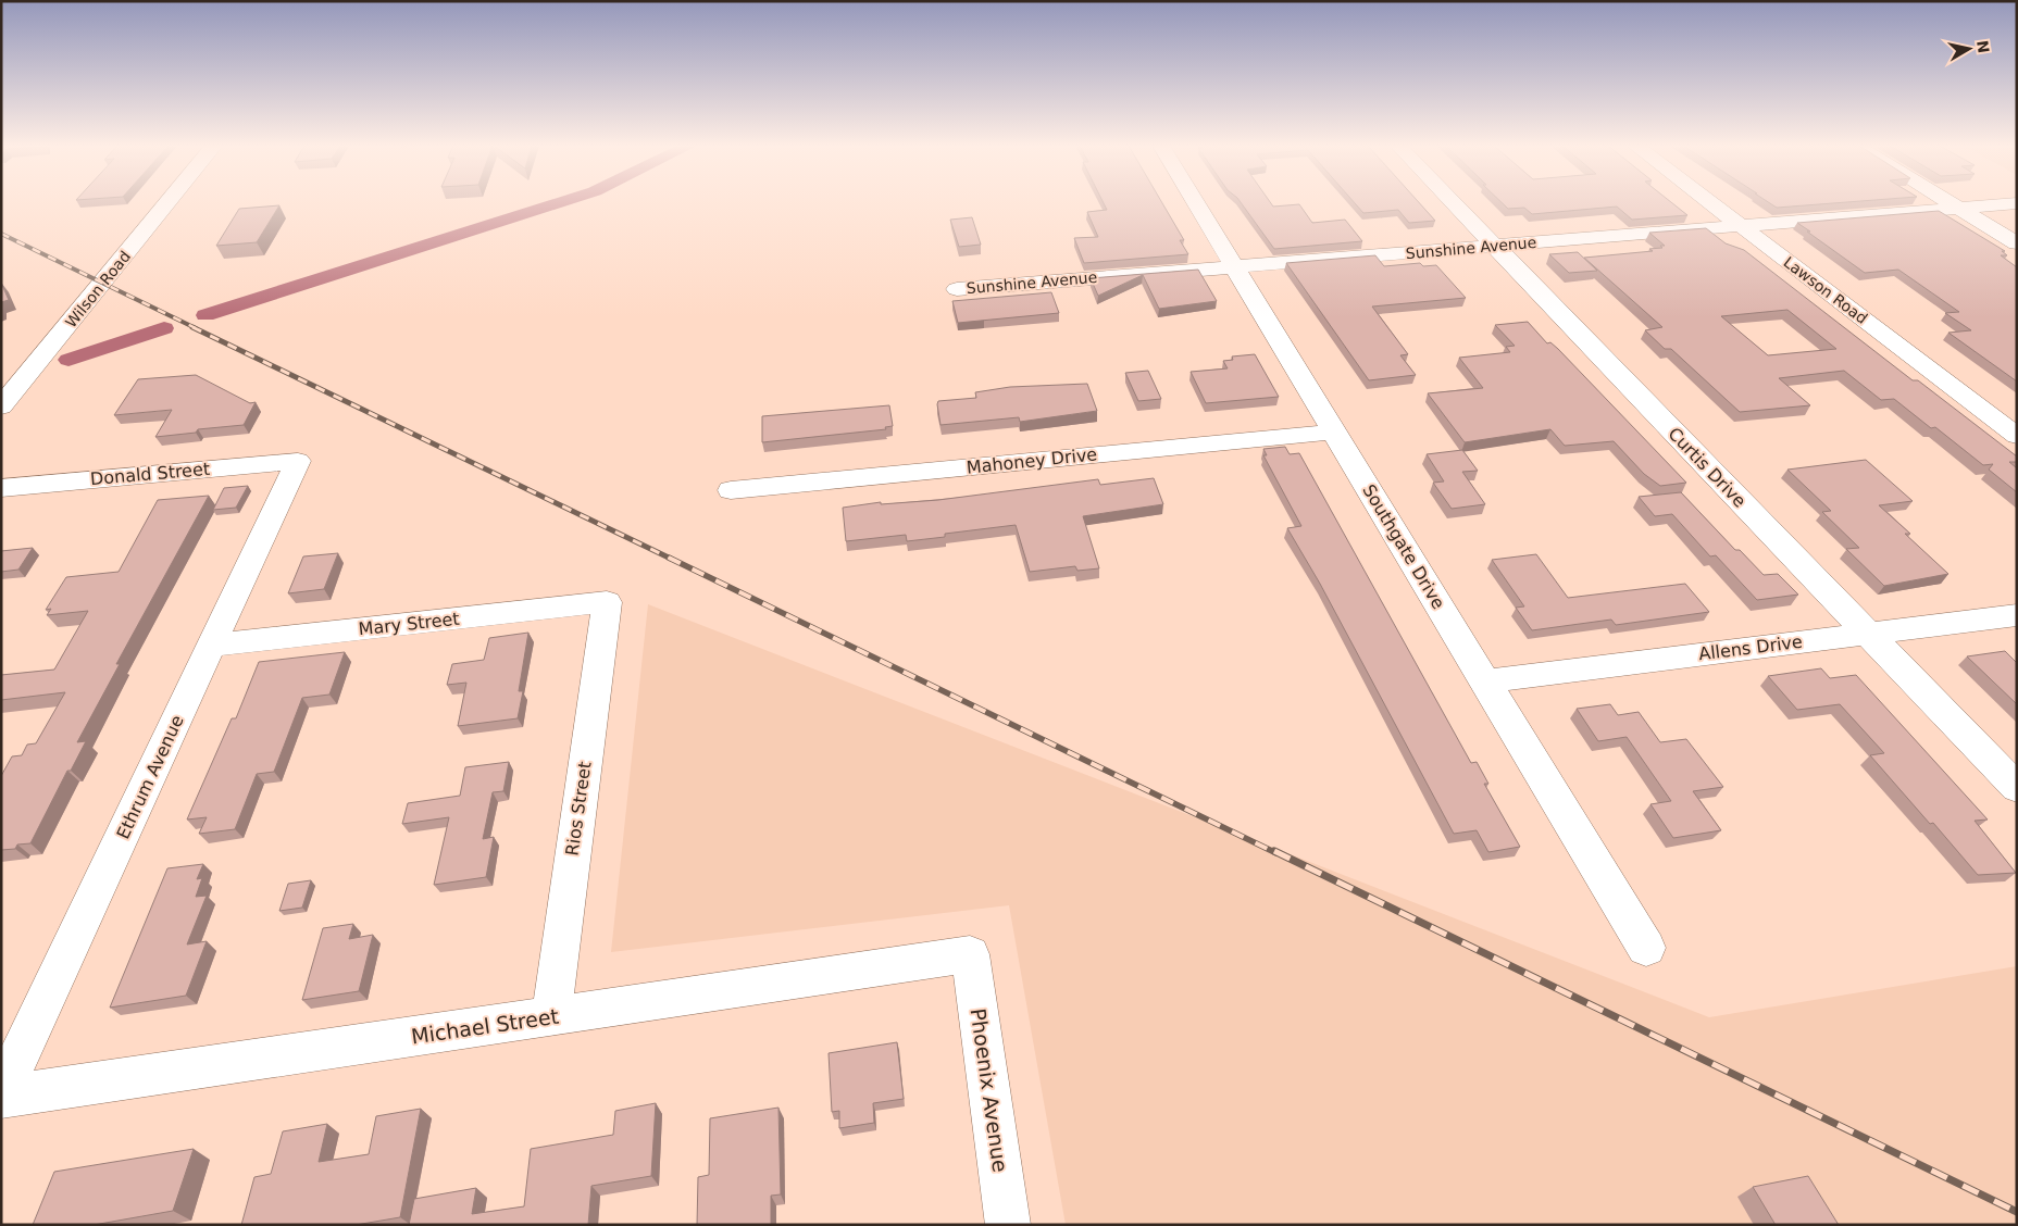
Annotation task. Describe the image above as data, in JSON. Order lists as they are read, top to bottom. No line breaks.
{"streets":{"street":["Sunshine Avenue","Wilson Road","Lawson Road","Mahoney Drive","Curtis Drive","Donald Street","Southgate Drive","Mary Street","Allens Drive","Ethrum Avenue","Rios Street","Michael Street","Phoenix Avenue"]},"crossings":[["Sunshine Avenue","Lawson Road"],["Sunshine Avenue","Curtis Drive"],["Sunshine Avenue","Southgate Drive"],["Mahoney Drive","Southgate Drive"],["Curtis Drive","Allens Drive"],["Donald Street","Ethrum Avenue"],["Southgate Drive","Allens Drive"],["Mary Street","Ethrum Avenue"],["Mary Street","Rios Street"],["Ethrum Avenue","Michael Street"],["Rios Street","Michael Street"],["Michael Street","Phoenix Avenue"]],"north":"right"}
